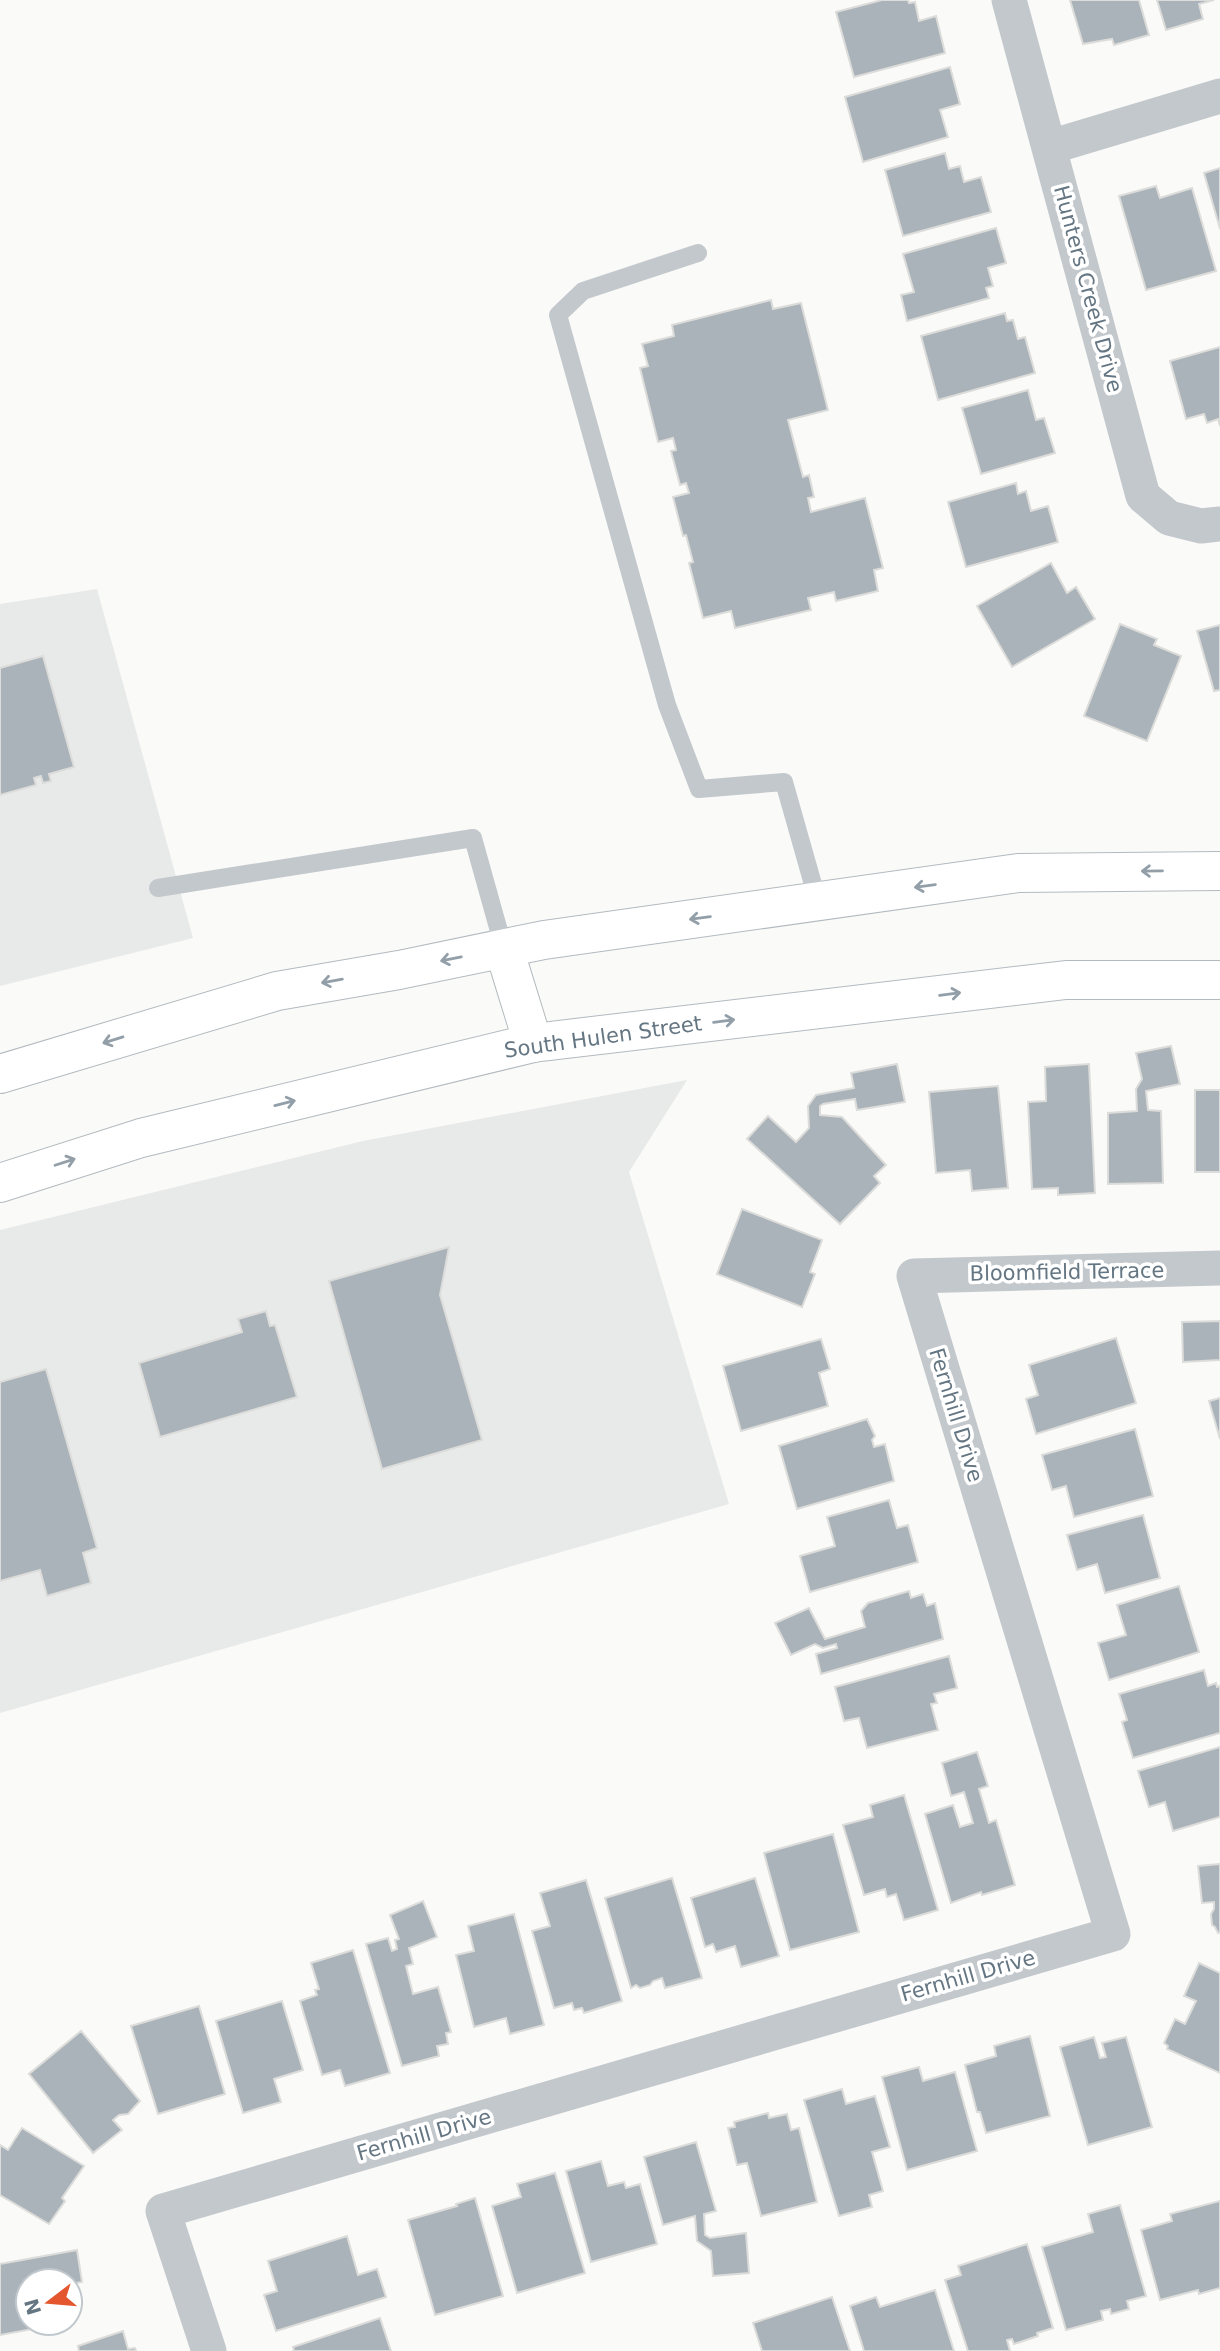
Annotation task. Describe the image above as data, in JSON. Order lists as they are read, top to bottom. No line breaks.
{"streets":{"main road":["South Hulen Street"],"street":["Hunters Creek Drive","Bloomfield Terrace","Fernhill Drive"]},"crossings":[["Bloomfield Terrace","Fernhill Drive"]],"north":"left"}
